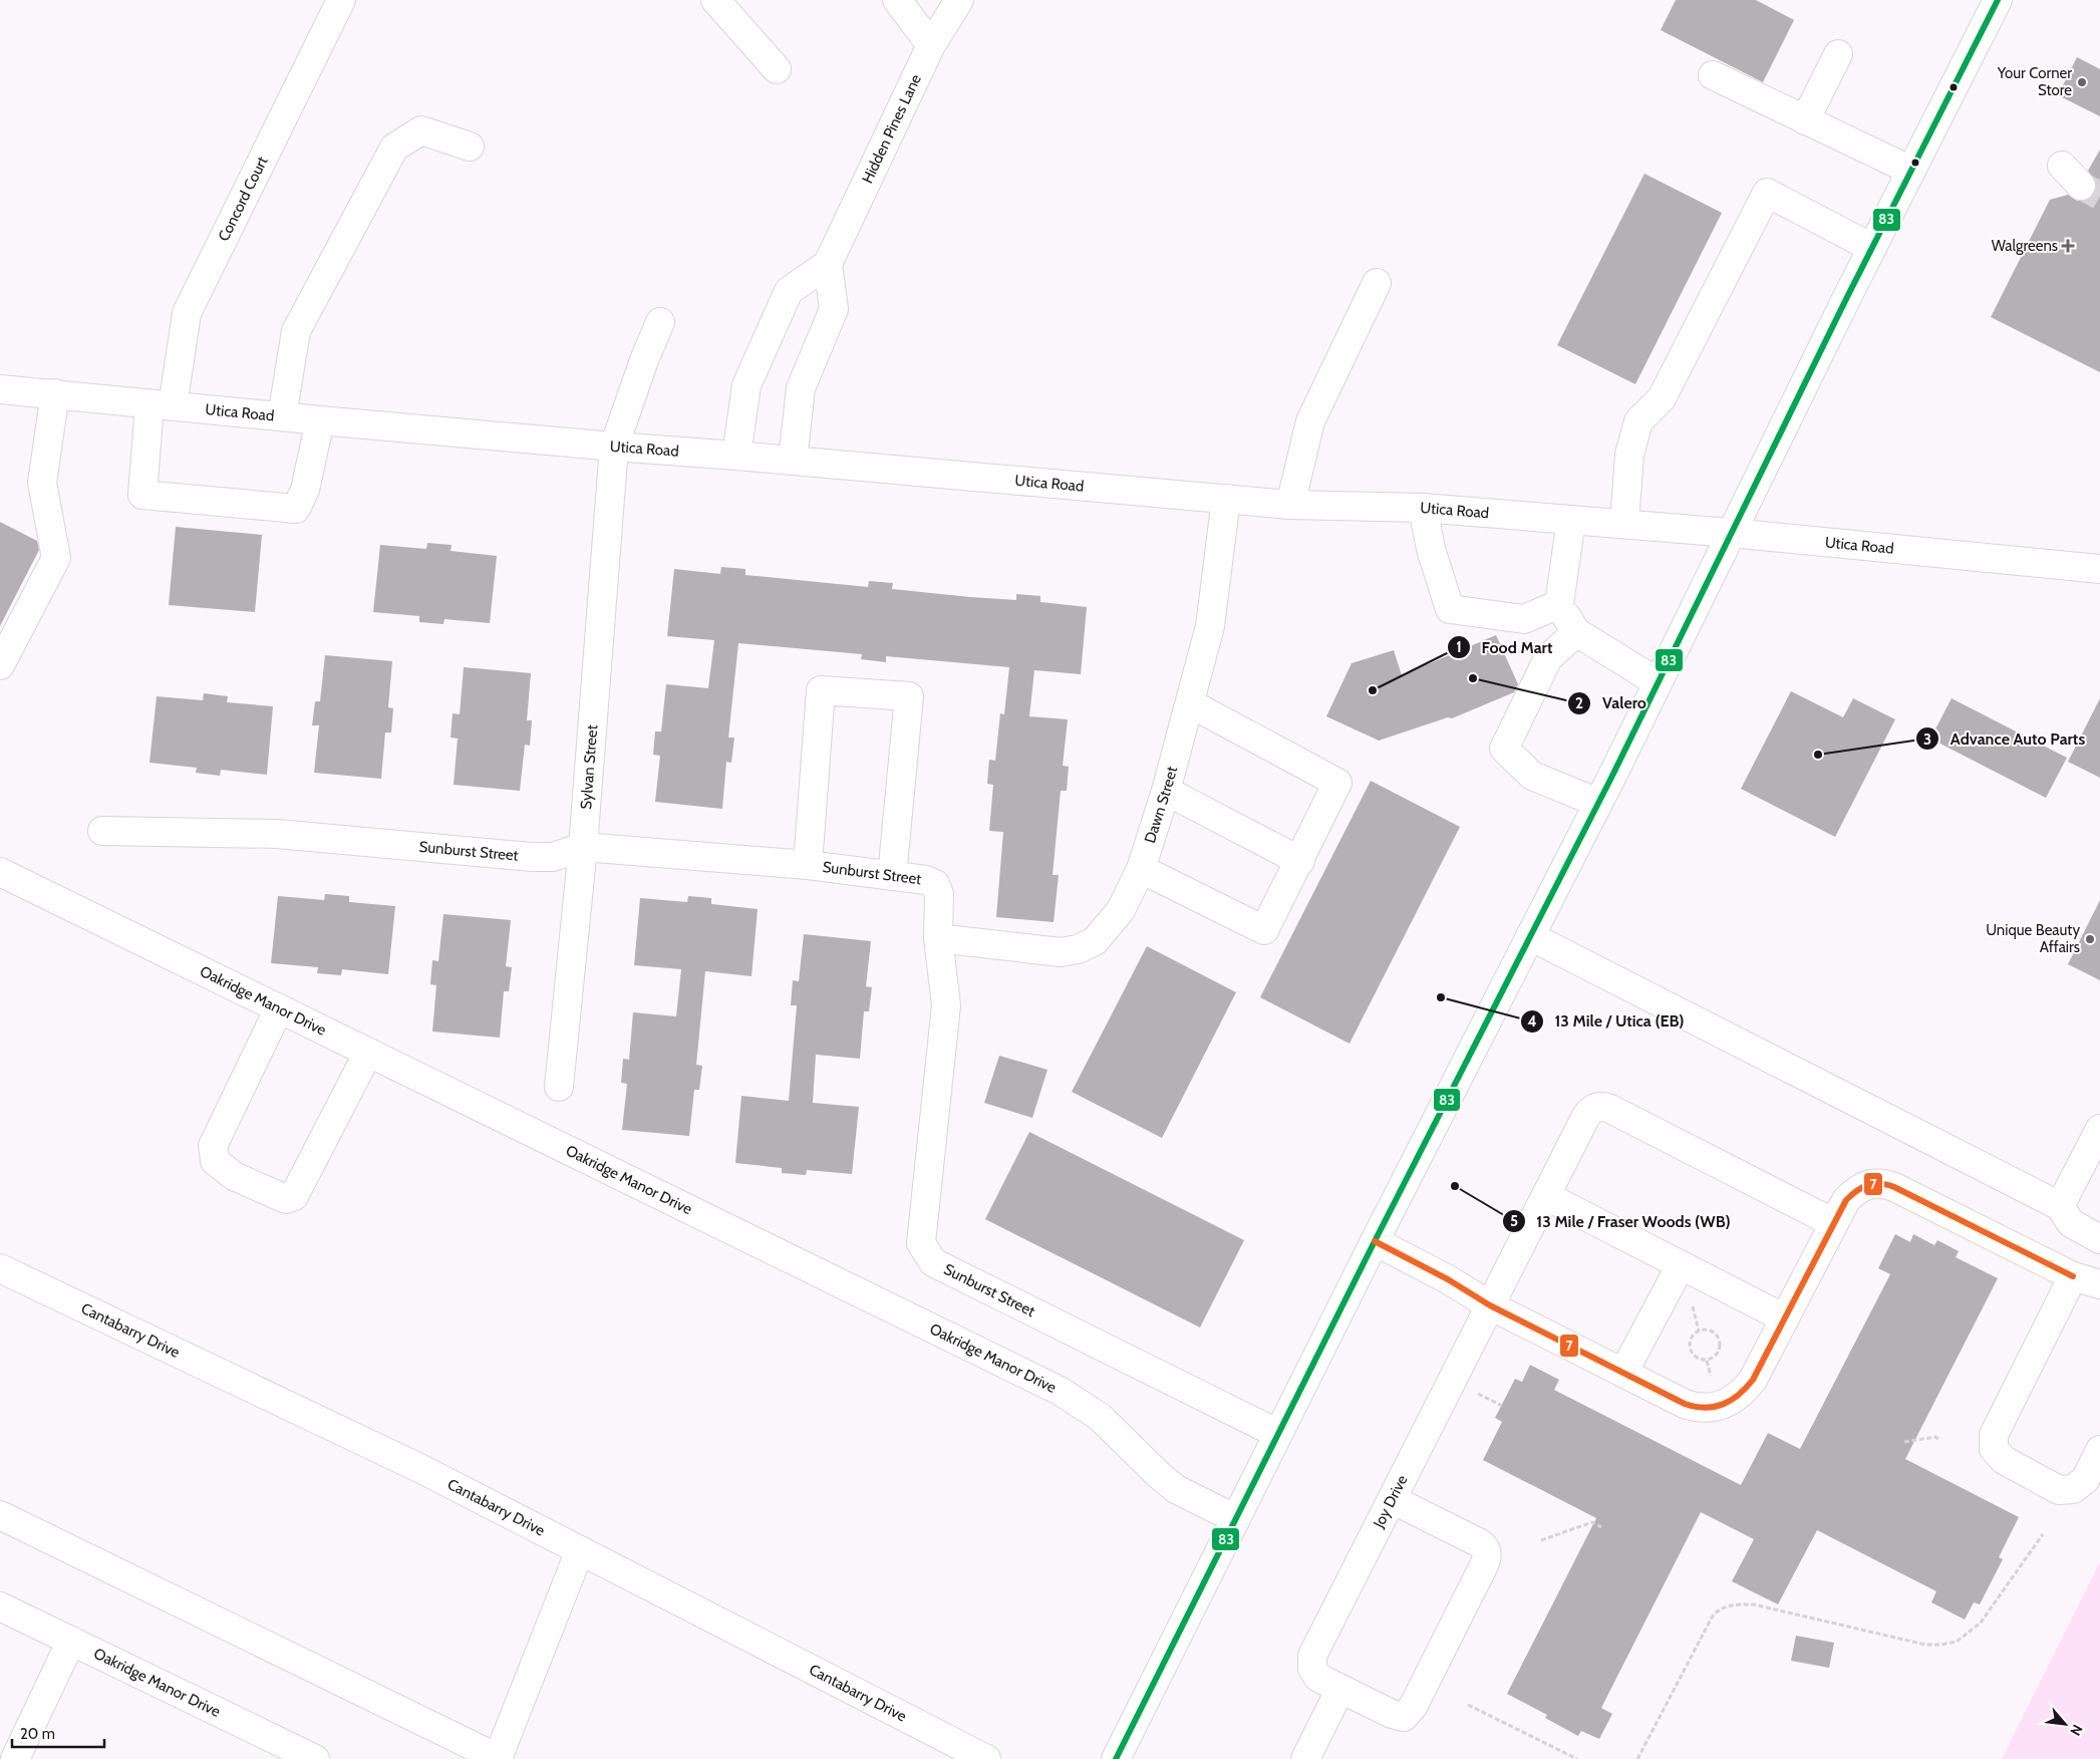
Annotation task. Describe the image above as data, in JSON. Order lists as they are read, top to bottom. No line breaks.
{"streets":{"street":["Hidden Pines Lane","Concord Court","Utica Road","Sylvan Street","Dawn Street","Sunburst Street","Oakridge Manor Drive","Cantabarry Drive","Joy Drive"]},"crossings":[["Concord Court","Utica Road"],["Utica Road","Sylvan Street"],["Utica Road","Dawn Street"],["Sylvan Street","Sunburst Street"],["Dawn Street","Sunburst Street"]],"places":{"other":["Your Corner Store","Valero","Food Mart","Advance Auto Parts","Unique Beauty Affairs","13 Mile / Utica (EB)","13 Mile / Fraser Woods (WB)"],"health":["Walgreens"]},"lines":["transit line 83","transit line 7"],"scale_bar":"20 m","north":"bottom right"}
